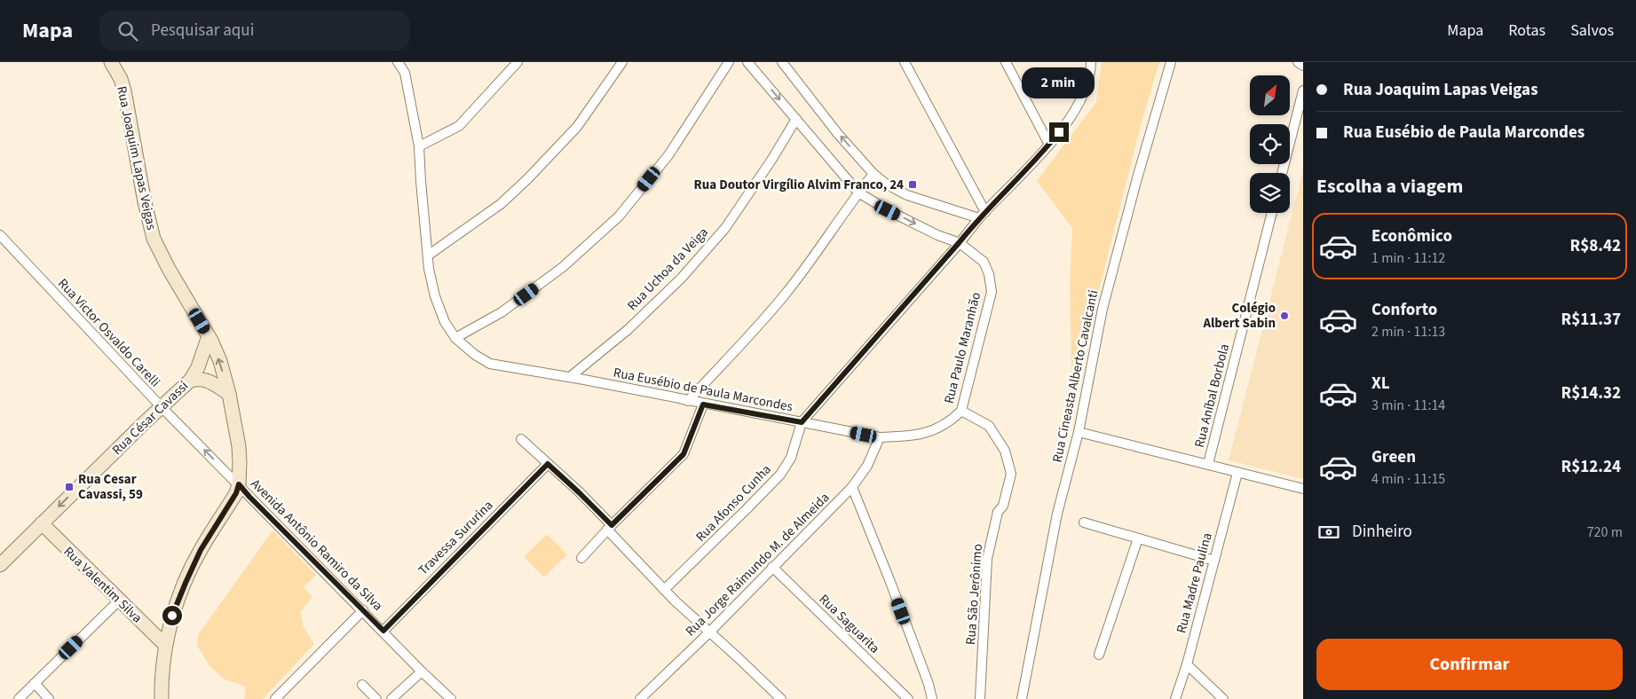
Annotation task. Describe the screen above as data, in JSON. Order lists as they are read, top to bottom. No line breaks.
{"streets":{"main road":["Rua Joaquim Lapas Veigas","Rua César Cavassi","Rua Valentim Silva"],"street":["Rua Uchoa da Veiga","Rua Victor Osvaldo Carelli","Rua Paulo Maranhão","Rua Cineasta Alberto Cavalcanti","Rua Eusébio de Paula Marcondes","Rua Aníbal Borbola","Rua Afonso Cunha","Travessa Sururina","Avenida Antônio Ramiro da Silva","Rua Jorge Raimundo M. de Almeida","Rua Madre Paulina","Rua São Jerônimo","Rua Saguarita"]},"crossings":[["Rua Joaquim Lapas Veigas","Rua Victor Osvaldo Carelli"],["Rua Joaquim Lapas Veigas","Rua César Cavassi"],["Rua Joaquim Lapas Veigas","Avenida Antônio Ramiro da Silva"],["Rua Joaquim Lapas Veigas","Rua Valentim Silva"],["Rua Uchoa da Veiga","Rua Paulo Maranhão"],["Rua Uchoa da Veiga","Rua Eusébio de Paula Marcondes"],["Rua Victor Osvaldo Carelli","Rua César Cavassi"],["Rua Victor Osvaldo Carelli","Avenida Antônio Ramiro da Silva"],["Rua Paulo Maranhão","Rua Eusébio de Paula Marcondes"],["Rua Paulo Maranhão","Rua Afonso Cunha"],["Rua Paulo Maranhão","Rua Jorge Raimundo M. de Almeida"],["Rua Paulo Maranhão","Rua São Jerônimo"],["Rua Eusébio de Paula Marcondes","Rua Afonso Cunha"],["Rua César Cavassi","Rua Valentim Silva"],["Travessa Sururina","Avenida Antônio Ramiro da Silva"],["Rua Jorge Raimundo M. de Almeida","Rua Saguarita"]],"one_way":["Rua César Cavassi"],"places":{"transit":["Rua Doutor Virgílio Alvim Franco, 24","Rua Cesar Cavassi, 59"],"other":["Colégio Albert Sabin"]},"north":"top right","page":{"header":"Mapa","search":"Pesquisar aqui","nav":["Mapa","Rotas","Salvos"],"banner":["Rua Joaquim Lapas Veigas","Rua Eusébio de Paula Marcondes"],"bubble":"2 min","heading":"Escolha a viagem","list":[{"name":"Econômico","note":"1 min · 11:12","value":"R$8.42"},{"name":"Conforto","note":"2 min · 11:13","value":"R$11.37"},{"name":"XL","note":"3 min · 11:14","value":"R$14.32"},{"name":"Green","note":"4 min · 11:15","value":"R$12.24"}],"pay":["Dinheiro","720 m"],"buttons":"Confirmar"}}
